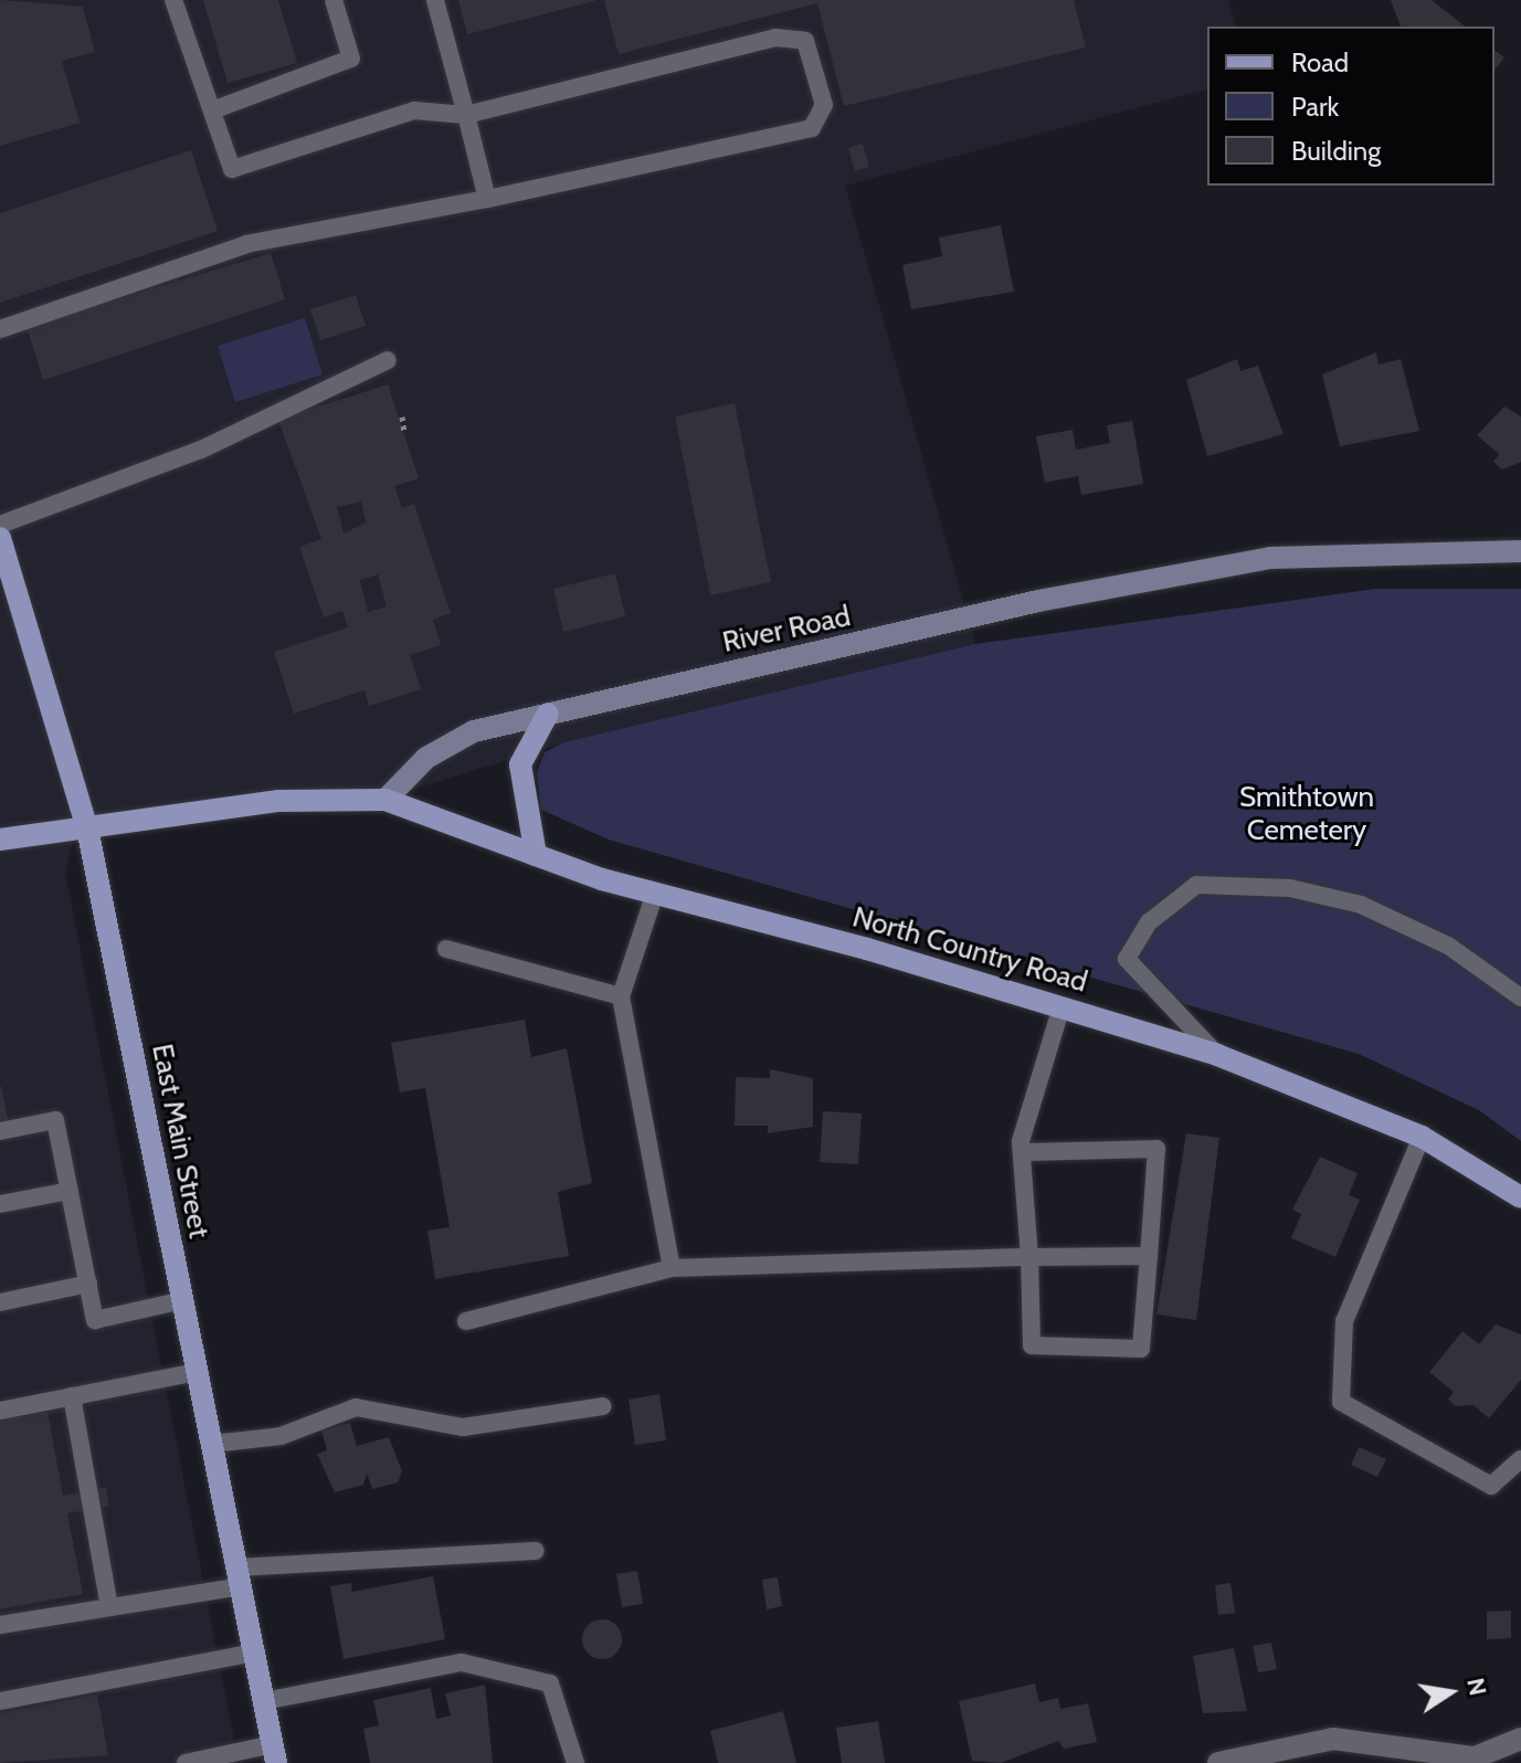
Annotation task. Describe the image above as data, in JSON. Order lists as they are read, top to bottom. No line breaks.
{"streets":{"main road":["North Country Road","East Main Street"],"street":["River Road"]},"crossings":[["River Road","North Country Road"]],"parks":["Smithtown Cemetery"],"legend":["Road","Park","Building"],"north":"right"}
